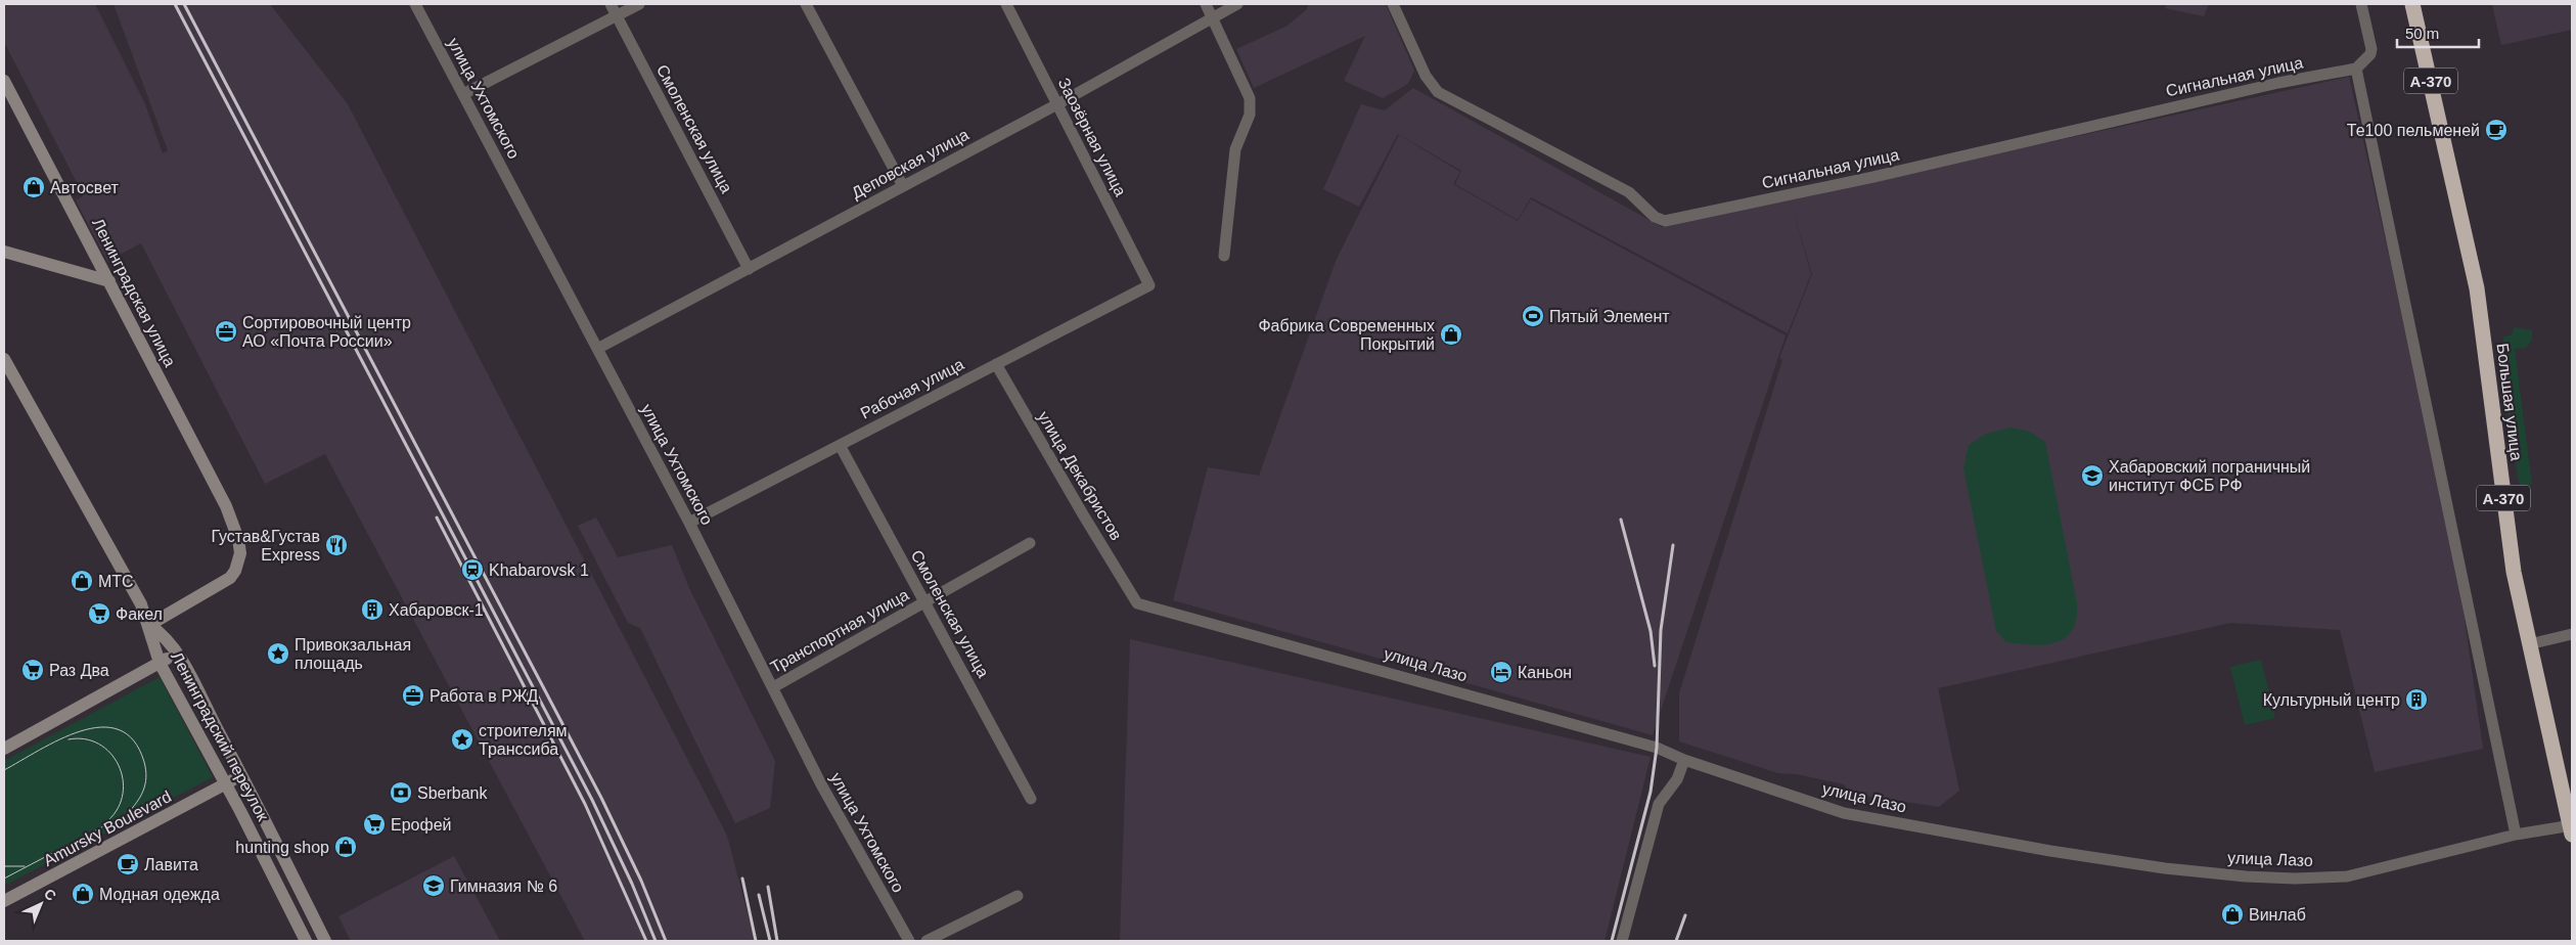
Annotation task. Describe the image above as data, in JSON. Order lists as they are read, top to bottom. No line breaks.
{"streets":{"highway":["А-370","Большая улица"],"street":["Сигнальная улица","улица Ухтомского","Смоленская улица","Заозёрная улица","Деповская улица","Ленинградская улица","Рабочая улица","улица Декабристов","Транспортная улица","улица Лазо","Ленинградский переулок","Amursky Boulevard"]},"crossings":[["улица Ухтомского","Деповская улица"],["улица Ухтомского","Рабочая улица"],["улица Ухтомского","Транспортная улица"],["Смоленская улица","Деповская улица"],["Смоленская улица","Рабочая улица"],["Смоленская улица","Транспортная улица"],["Заозёрная улица","Деповская улица"],["Заозёрная улица","Рабочая улица"],["Ленинградская улица","Ленинградский переулок"],["Рабочая улица","улица Декабристов"],["Большая улица","улица Лазо"],["улица Декабристов","улица Лазо"],["Ленинградский переулок","Amursky Boulevard"]],"places":{"cafe":["Те100 пельменей","Лавита"],"shop":["Автосвет","Фабрика Современных Покрытий","МТС","hunting shop","Модная одежда","Винлаб"],"sports":["Пятый Элемент"],"office":["Сортировочный центр АО «Почта России»","Работа в РЖД"],"school or university":["Хабаровский пограничный институт ФСБ РФ","Гимназия № 6"],"restaurant":["Густав&Густав Express"],"station":["Khabarovsk 1"],"building":["Хабаровск-1","Культурный центр"],"supermarket":["Факел","Раз Два","Ерофей"],"place":["Привокзальная площадь","строителям Транссиба"],"hotel":["Каньон"],"bank":["Sberbank"]},"scale_bar":"50 m","north":"top right"}
